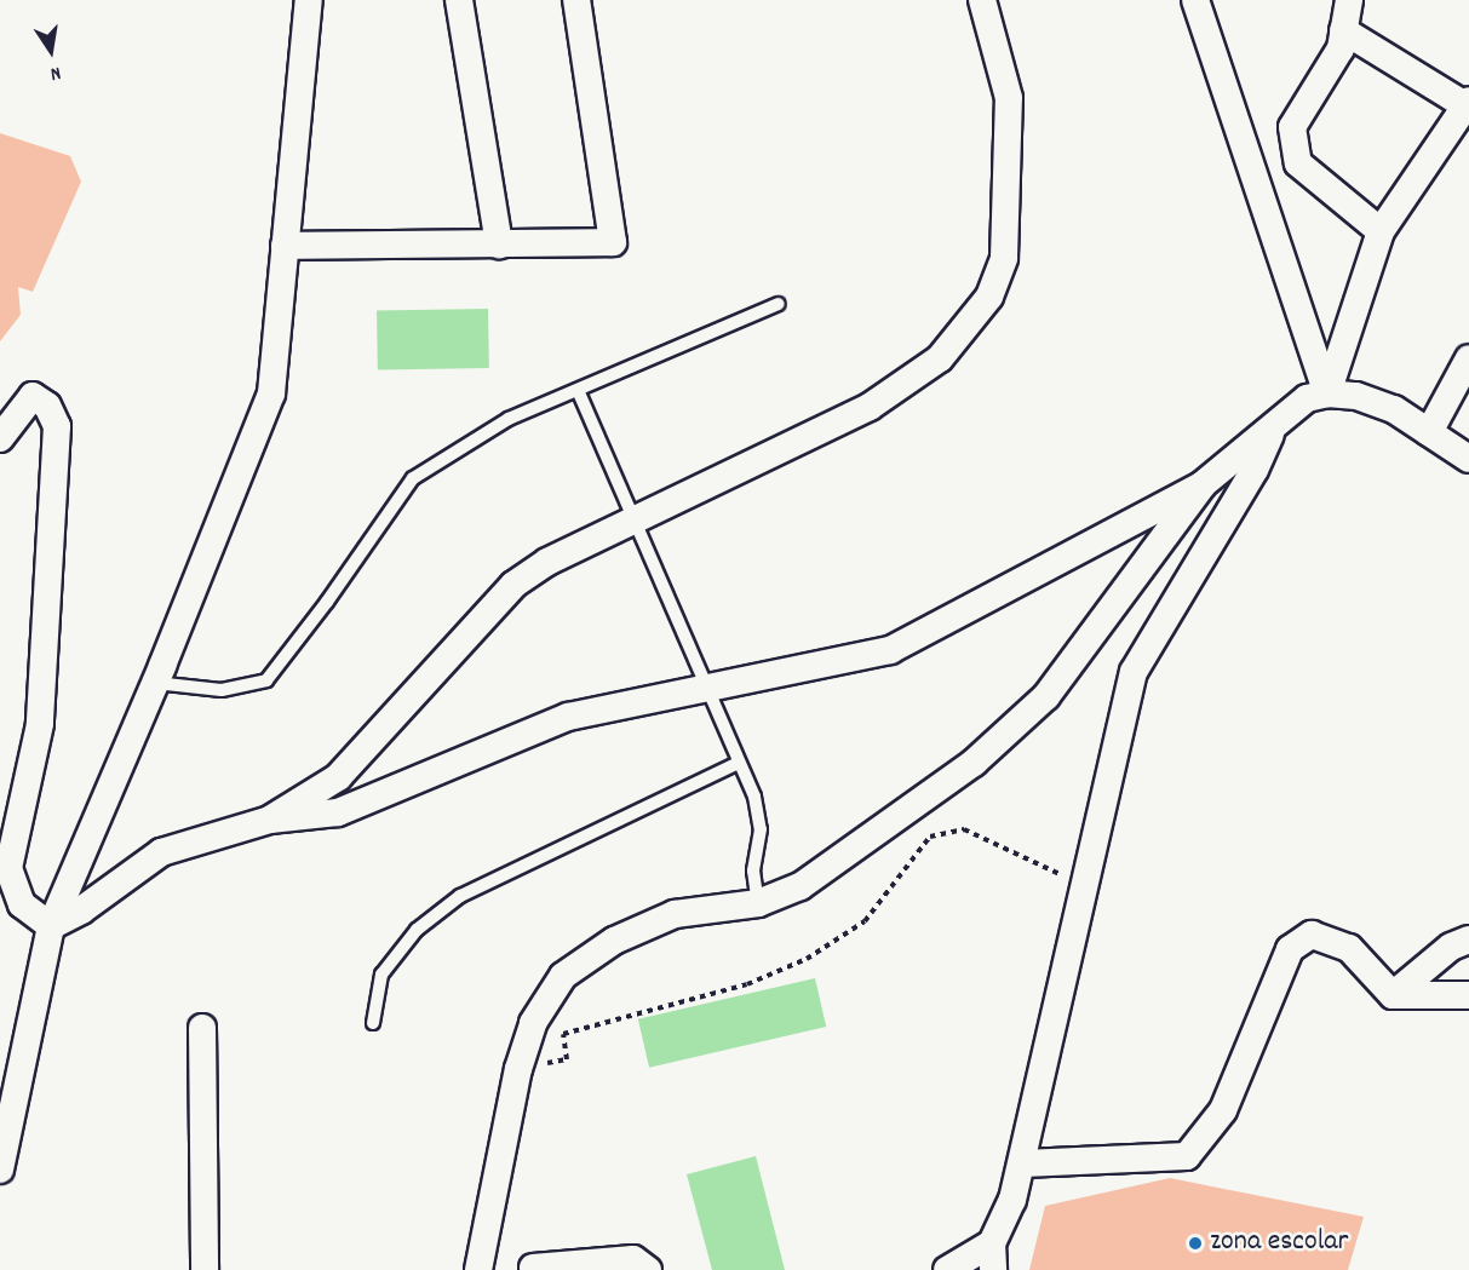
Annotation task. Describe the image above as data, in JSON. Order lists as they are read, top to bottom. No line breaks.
{"places":["zona escolar"],"north":"bottom"}
